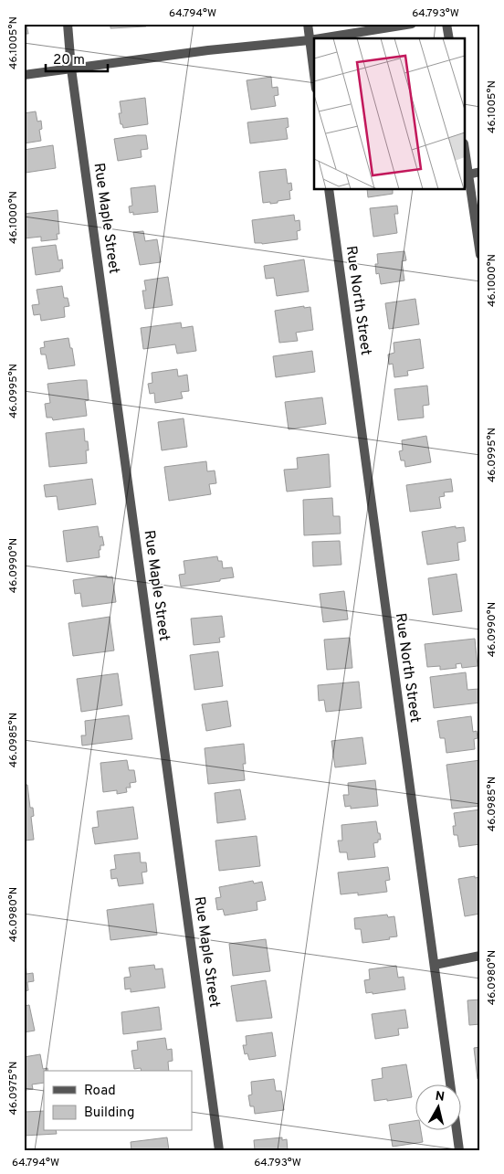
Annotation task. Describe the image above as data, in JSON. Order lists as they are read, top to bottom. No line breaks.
{"streets":{"street":["Rue Maple Street","Rue North Street"]},"legend":["Road","Building"],"scale_bar":"20 m","north":"top","coordinates":["64.794°W","64.793°W","46.1005°N","46.1000°N","46.0995°N","46.0990°N","46.0985°N","46.0980°N","46.0975°N"]}
